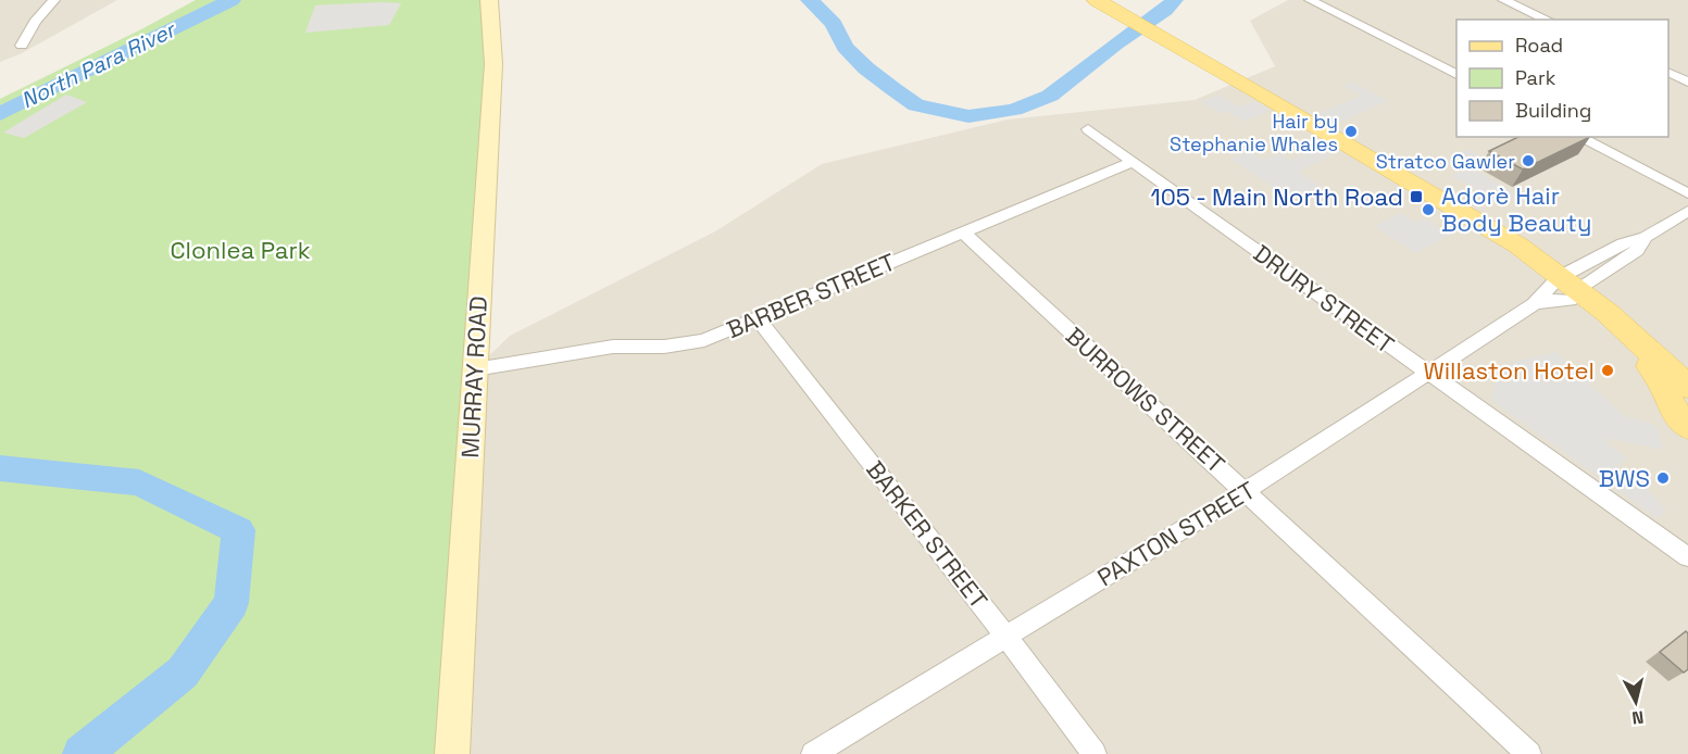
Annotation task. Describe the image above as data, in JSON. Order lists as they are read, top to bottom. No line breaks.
{"streets":{"street":["BARBER STREET","DRURY STREET","MURRAY ROAD","BURROWS STREET","PAXTON STREET","BARKER STREET"]},"crossings":[["BARBER STREET","DRURY STREET"],["BARBER STREET","MURRAY ROAD"],["BARBER STREET","BURROWS STREET"],["BARBER STREET","BARKER STREET"],["DRURY STREET","PAXTON STREET"],["BURROWS STREET","PAXTON STREET"],["PAXTON STREET","BARKER STREET"]],"water":["North Para River"],"parks":["Clonlea Park"],"places":{"other":["Hair by Stephanie Whales","Stratco Gawler","Adorè Hair Body Beauty","Willaston Hotel","BWS"],"transit":["105 - Main North Road"]},"legend":["Road","Park","Building"],"north":"bottom"}
